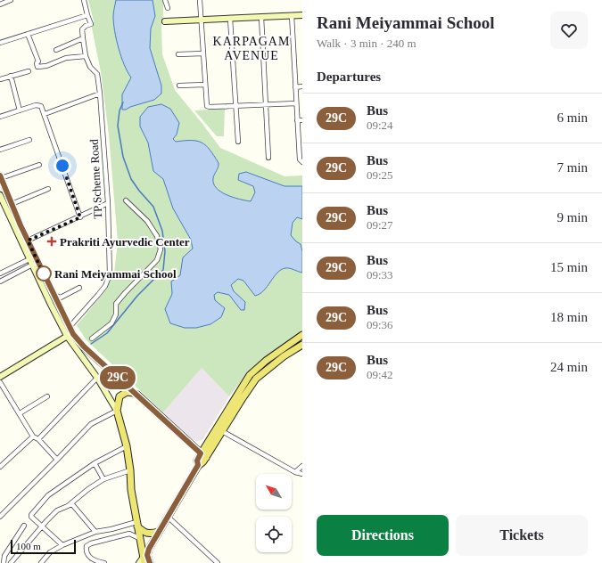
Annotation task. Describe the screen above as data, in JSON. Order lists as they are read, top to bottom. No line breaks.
{"streets":{"street":["TP Scheme Road"]},"districts":["KARPAGAM AVENUE"],"places":{"health":["Prakriti Ayurvedic Center"],"other":["Rani Meiyammai School"]},"lines":["bus line 29C"],"scale_bar":"100 m","north":"top left","page":{"on_map":"29C","heading":[["Rani Meiyammai School","Walk · 3 min · 240 m"],"Departures"],"list":[{"mark":"29C","name":"Bus","note":"09:24","value":"6 min"},{"mark":"29C","name":"Bus","note":"09:25","value":"7 min"},{"mark":"29C","name":"Bus","note":"09:27","value":"9 min"},{"mark":"29C","name":"Bus","note":"09:33","value":"15 min"},{"mark":"29C","name":"Bus","note":"09:36","value":"18 min"},{"mark":"29C","name":"Bus","note":"09:42","value":"24 min"}],"buttons":["Directions","Tickets"],"scale":"100 m"}}
